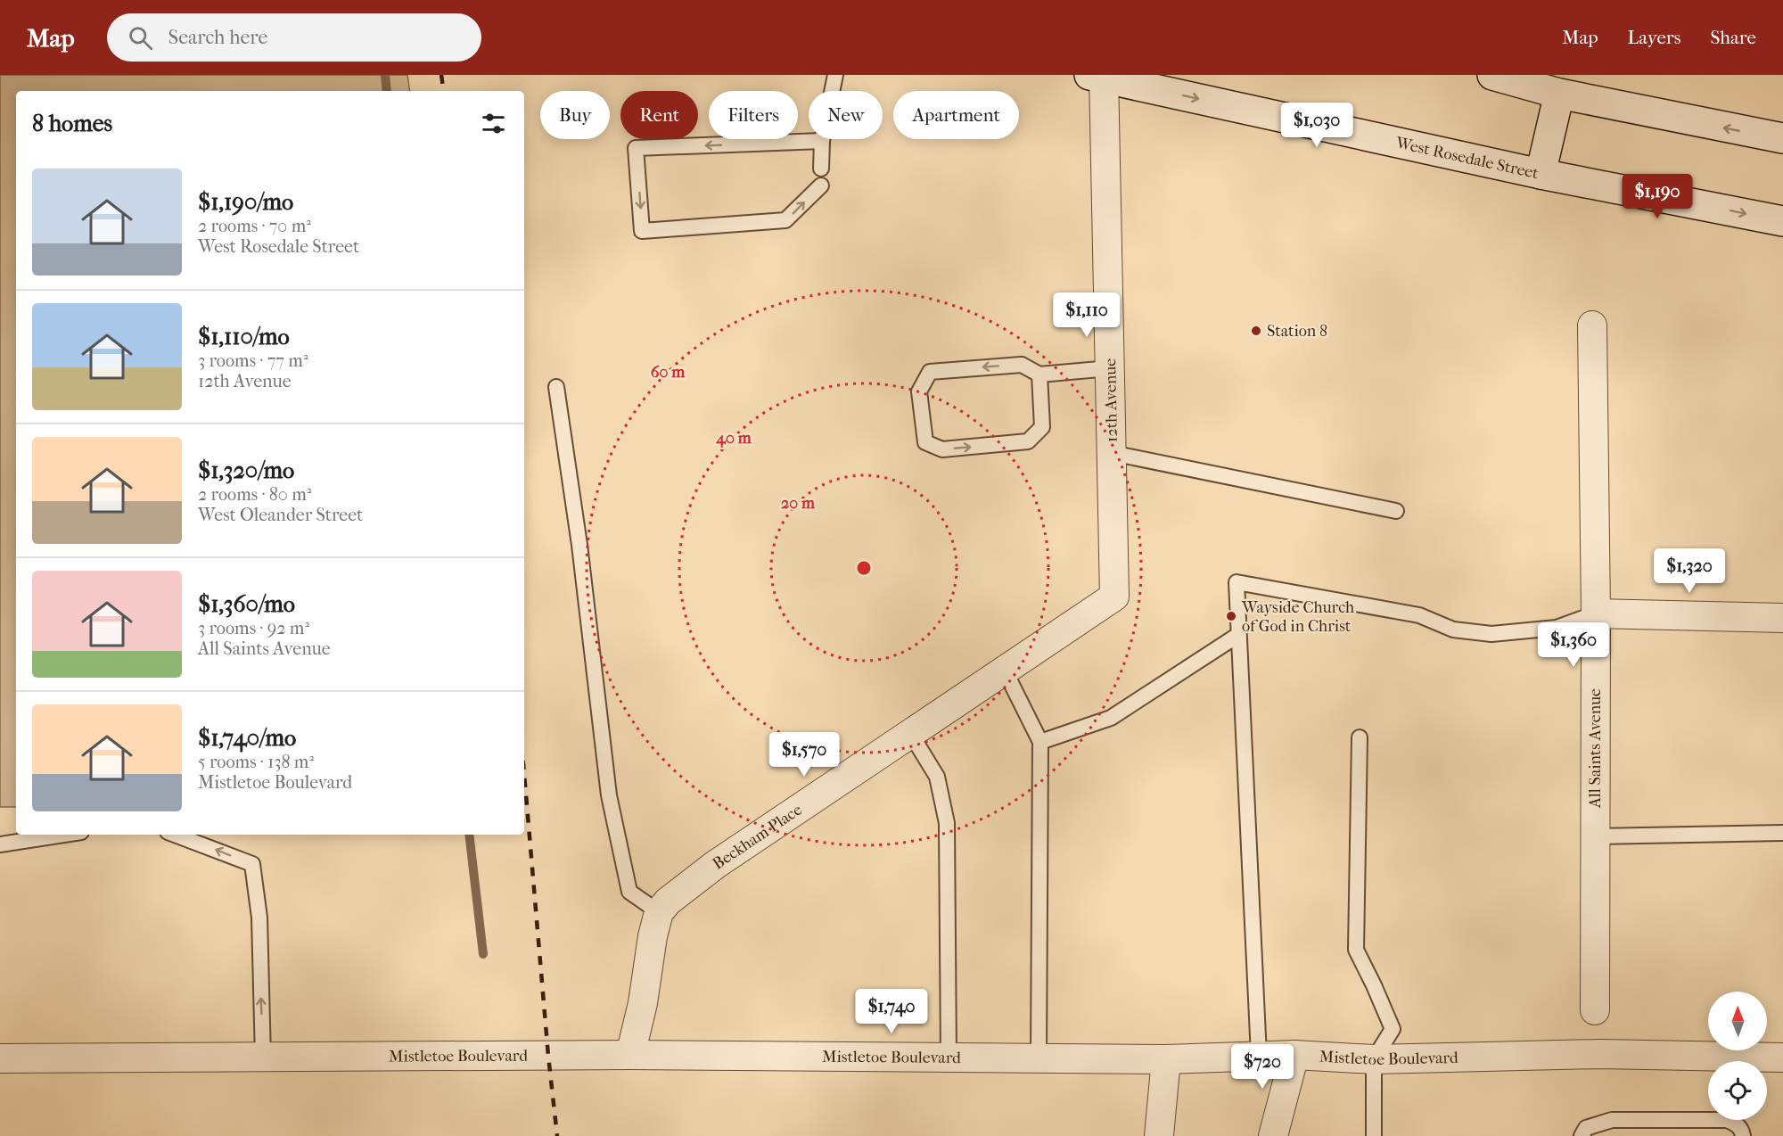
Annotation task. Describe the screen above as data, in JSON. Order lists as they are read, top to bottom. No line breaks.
{"streets":{"main road":["West Rosedale Street"],"street":["12th Avenue","All Saints Avenue","Beckham Place","Mistletoe Boulevard"]},"crossings":[["West Rosedale Street","12th Avenue"],["12th Avenue","Beckham Place"]],"places":["Station 8","Wayside Church of God in Christ"],"north":"top","page":{"header":"Map","search":"Search here","nav":["Map","Layers","Share"],"chip":["Buy","Rent","Filters","New","Apartment"],"heading":"8 homes","price":["$1,030","$1,190","$1,110","$1,320","$1,360","$1,570","$1,740","$720"],"list":[{"name":"$1,190/mo","note":"2 rooms · 70 m² · West Rosedale Street"},{"name":"$1,110/mo","note":"3 rooms · 77 m² · 12th Avenue"},{"name":"$1,320/mo","note":"2 rooms · 80 m² · West Oleander Street"},{"name":"$1,360/mo","note":"3 rooms · 92 m² · All Saints Avenue"},{"name":"$1,740/mo","note":"5 rooms · 138 m² · Mistletoe Boulevard"}]},"rings":["60 m","40 m","20 m"]}
